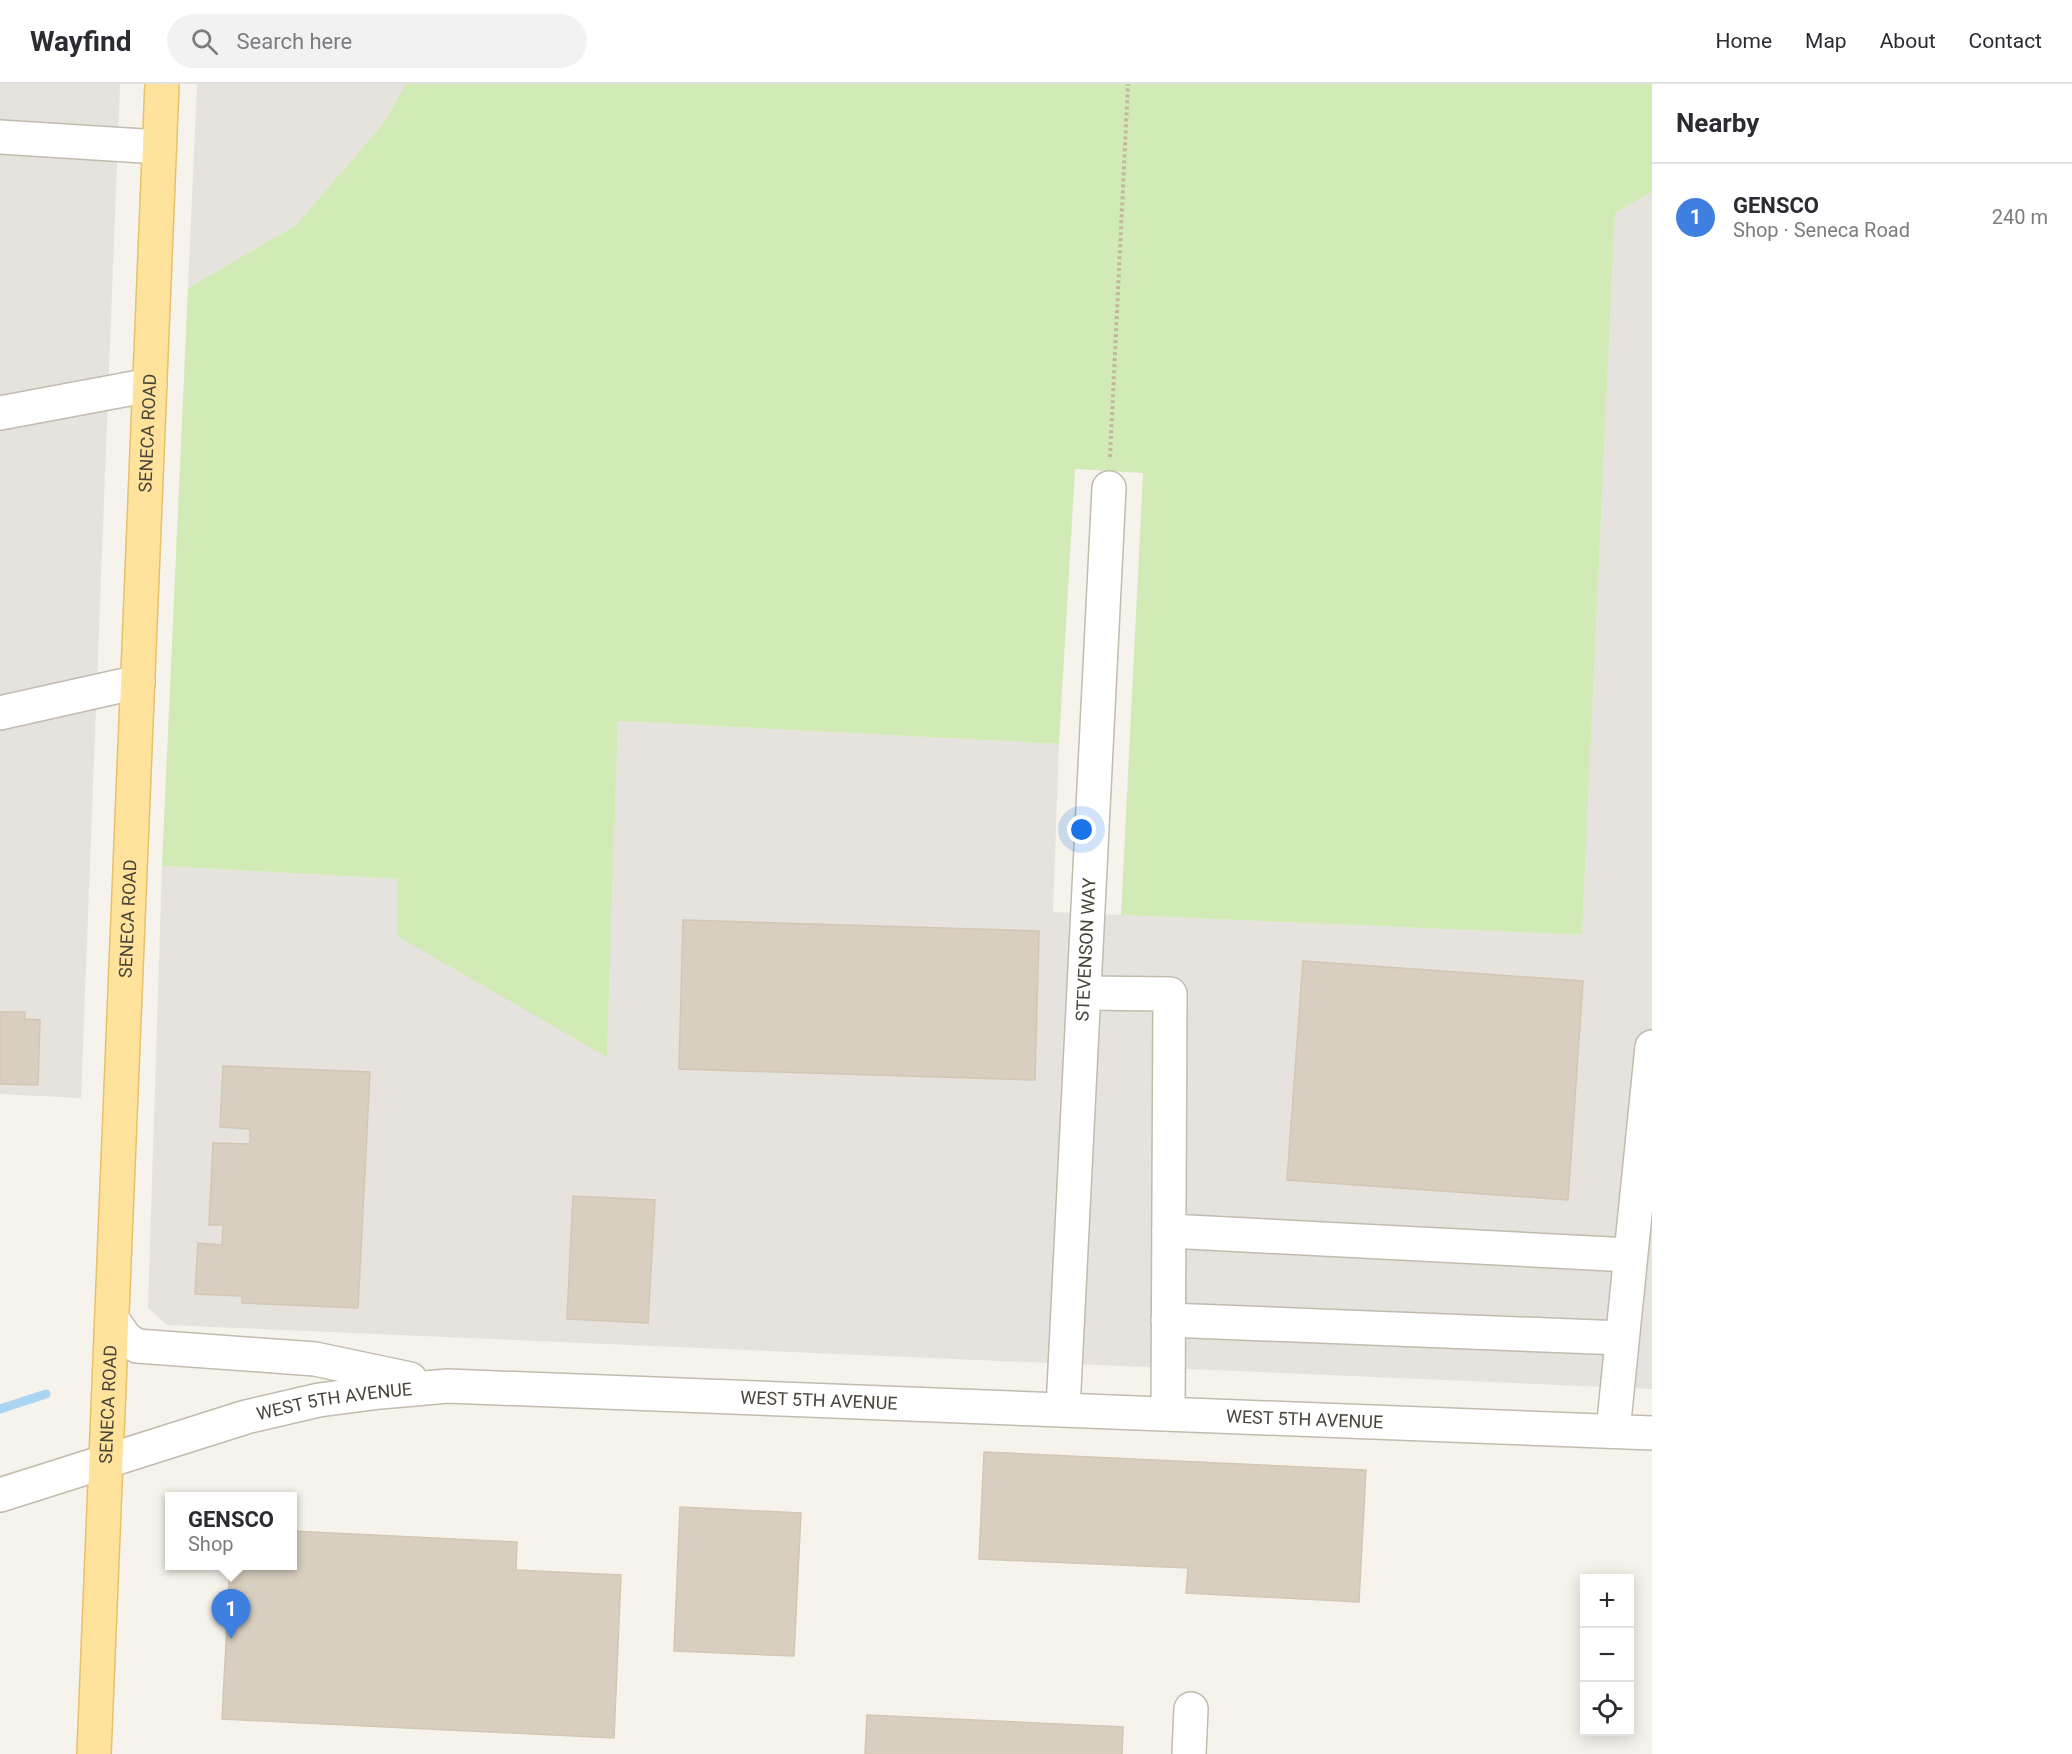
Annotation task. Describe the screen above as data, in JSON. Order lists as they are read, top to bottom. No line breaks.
{"streets":{"main road":["SENECA ROAD"],"street":["STEVENSON WAY","WEST 5TH AVENUE"]},"crossings":[["SENECA ROAD","WEST 5TH AVENUE"],["STEVENSON WAY","WEST 5TH AVENUE"]],"page":{"header":"Wayfind","search":"Search here","nav":["Home","Map","About","Contact"],"heading":"Nearby","list":[{"mark":"1","name":"GENSCO","note":"Shop · Seneca Road","value":"240 m"}],"popup":["GENSCO","Shop"],"map_buttons":["+","−"],"pins":"1"}}
